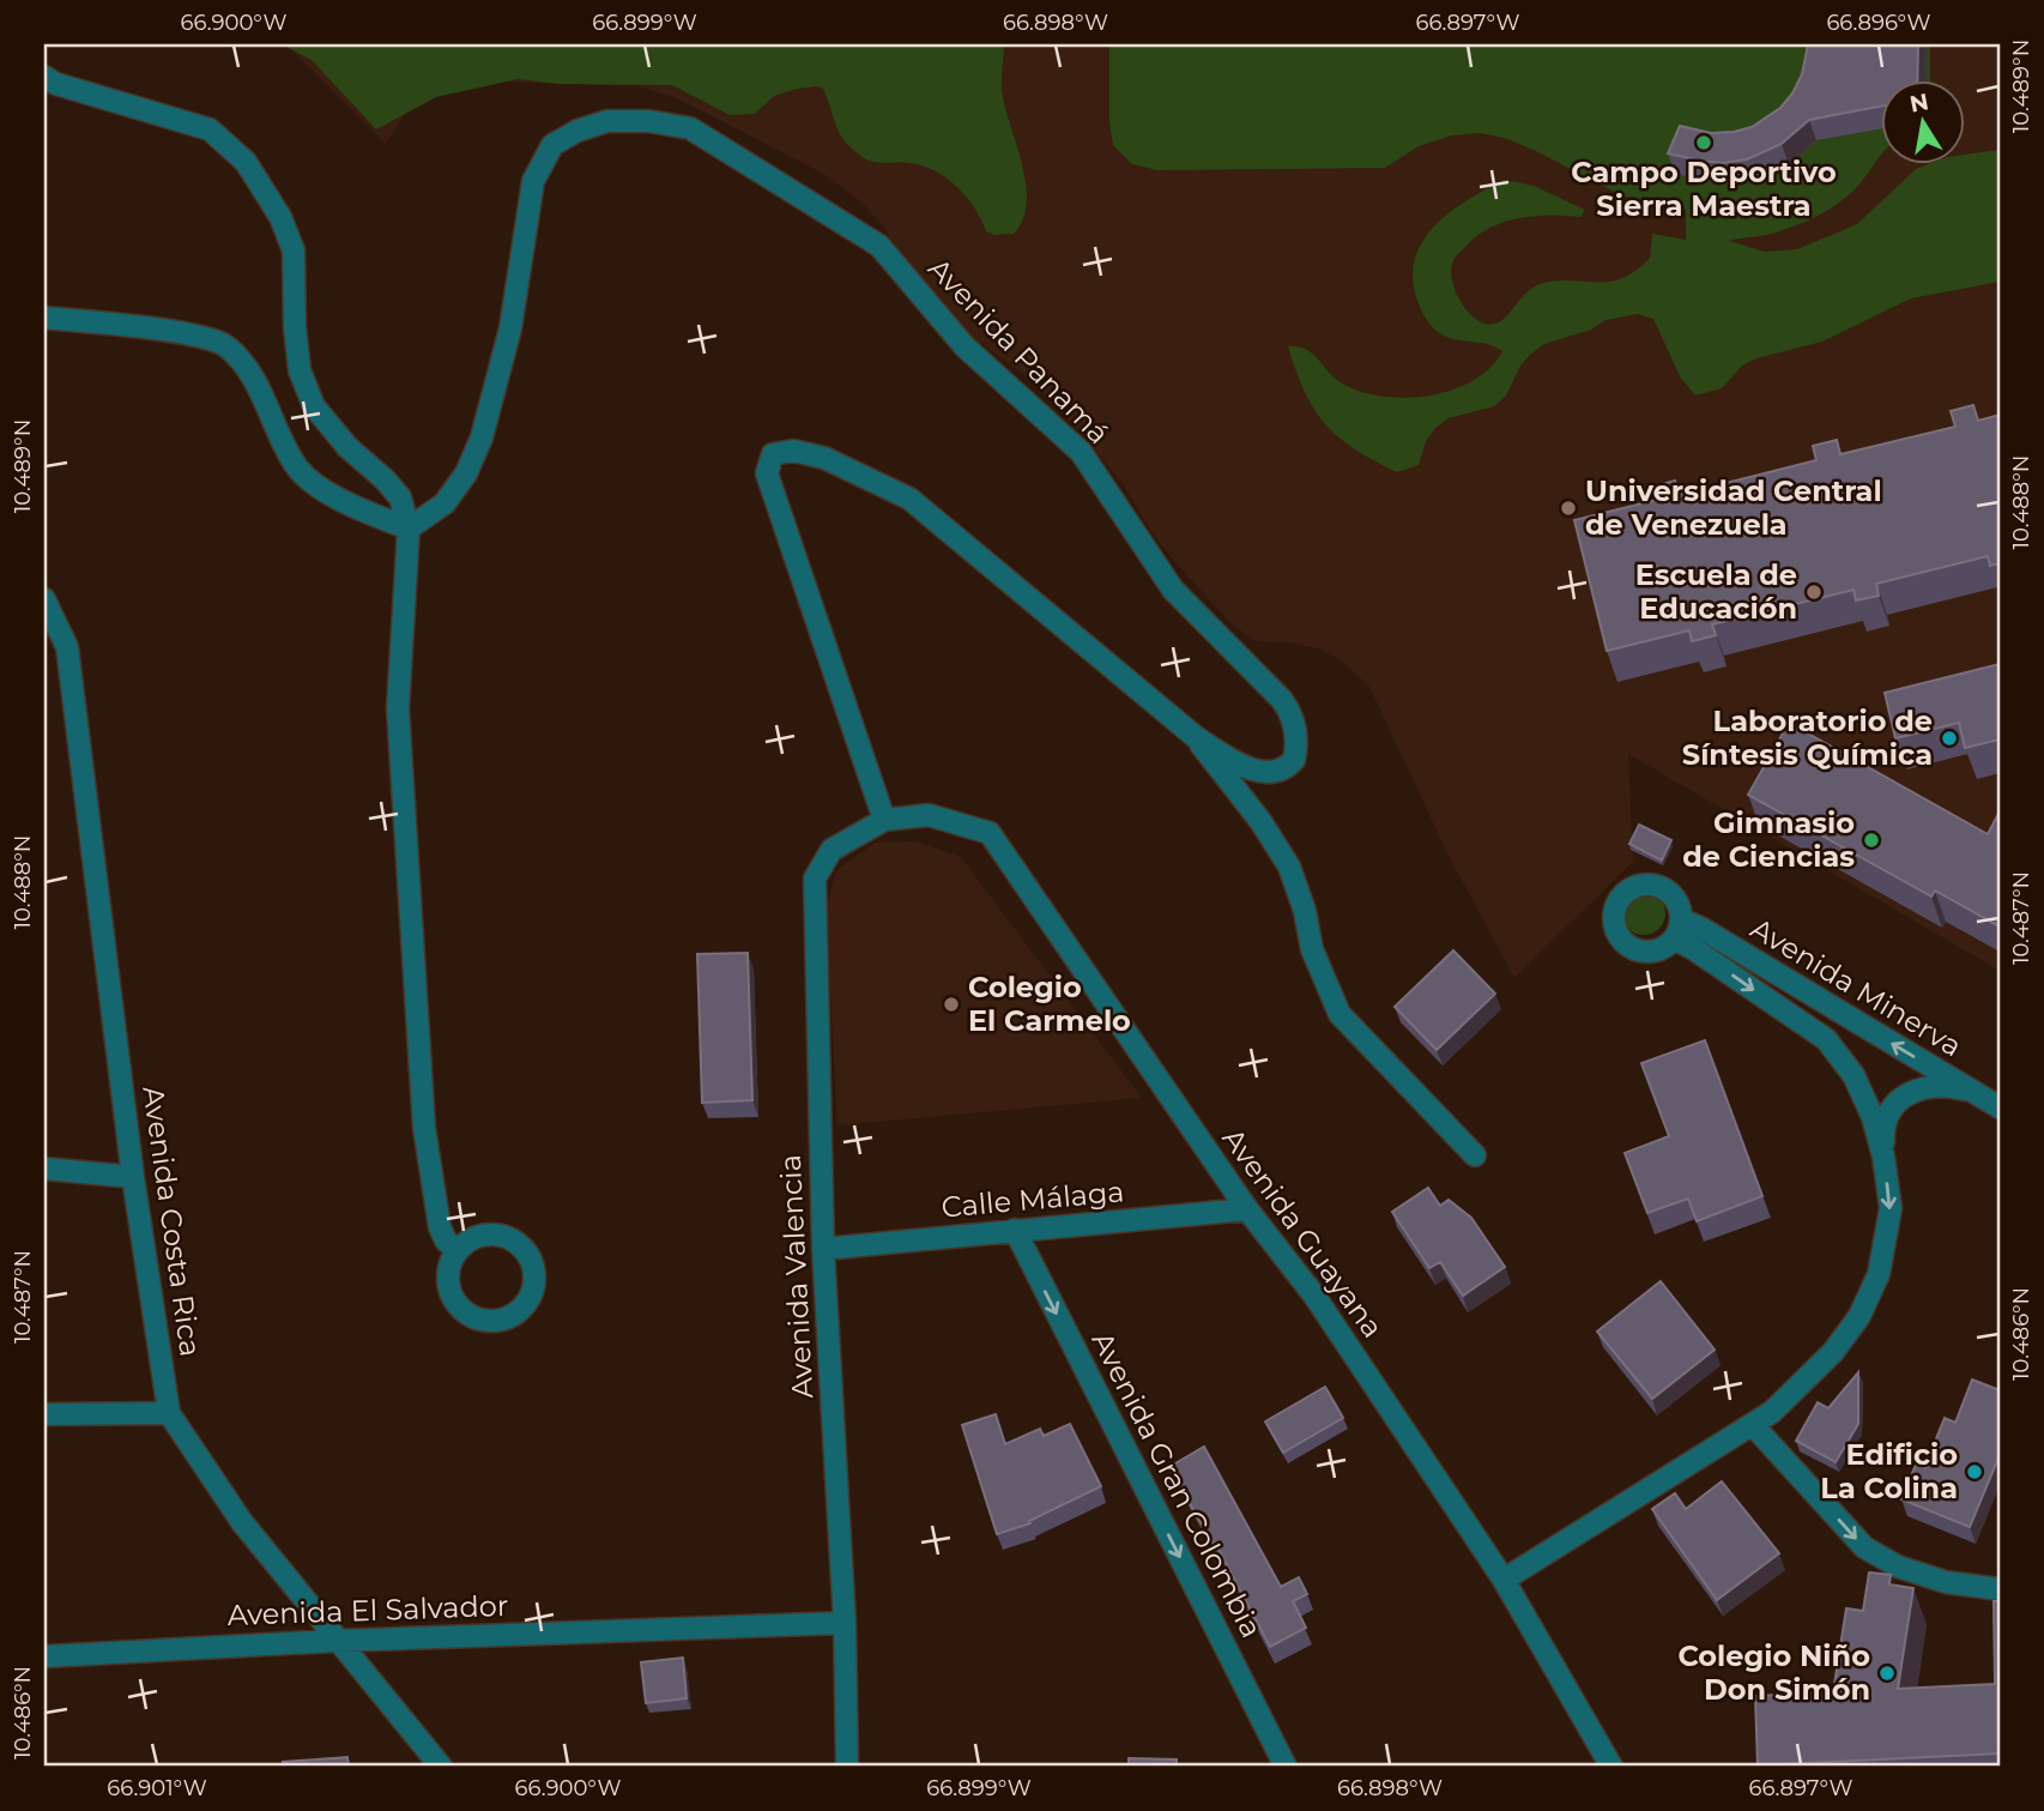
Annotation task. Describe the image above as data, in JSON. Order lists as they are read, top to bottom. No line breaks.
{"streets":{"street":["Avenida Panamá","Avenida Minerva","Calle Málaga","Avenida Costa Rica","Avenida Guayana","Avenida Valencia","Avenida Gran Colombia","Avenida El Salvador"]},"crossings":[["Avenida Panamá","Avenida Guayana"],["Avenida Panamá","Avenida Valencia"],["Calle Málaga","Avenida Guayana"],["Calle Málaga","Avenida Valencia"],["Calle Málaga","Avenida Gran Colombia"],["Avenida Costa Rica","Avenida El Salvador"],["Avenida Guayana","Avenida Valencia"],["Avenida Valencia","Avenida El Salvador"]],"one_way":["Avenida Gran Colombia"],"places":["Campo Deportivo Sierra Maestra","Universidad Central de Venezuela","Escuela de Educación","Laboratorio de Síntesis Química","Gimnasio de Ciencias","Colegio El Carmelo","Edificio La Colina","Colegio Niño Don Simón"],"north":"top","coordinates":["66.900°W","66.899°W","66.898°W","66.897°W","66.896°W","10.489°N","10.488°N","10.487°N","10.486°N","66.901°W"]}
